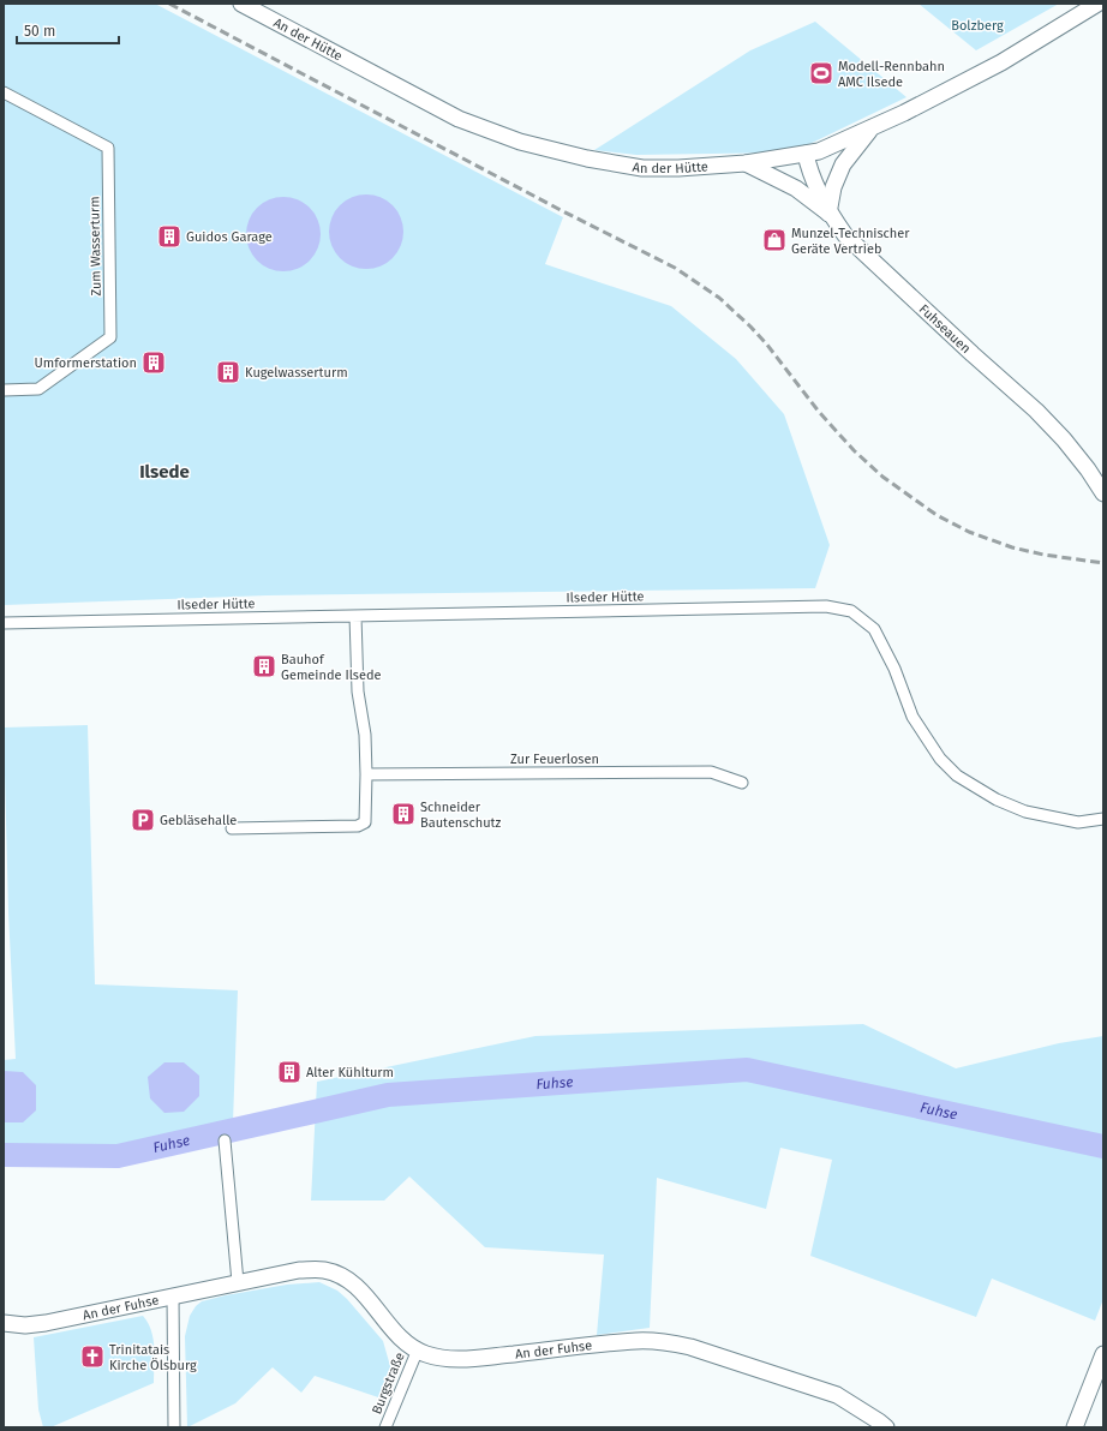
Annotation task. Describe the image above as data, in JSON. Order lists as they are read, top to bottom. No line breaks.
{"streets":{"street":["An der Hütte","Zum Wasserturm","Fuhseauen","Ilseder Hütte","Zur Feuerlosen","An der Fuhse","Burgstraße"]},"crossings":[["An der Hütte","Fuhseauen"],["An der Fuhse","Burgstraße"]],"districts":["Ilsede"],"water":["Fuhse"],"parks":["Bolzberg"],"places":{"sports":["Modell-Rennbahn AMC Ilsede"],"building":["Guidos Garage","Umformerstation","Kugelwasserturm","Bauhof Gemeinde Ilsede","Schneider Bautenschutz","Alter Kühlturm"],"shop":["Munzel-Technischer Geräte Vertrieb"],"parking":["Gebläsehalle"],"church":["Trinitatais Kirche Ölsburg"]},"scale_bar":"50 m"}
